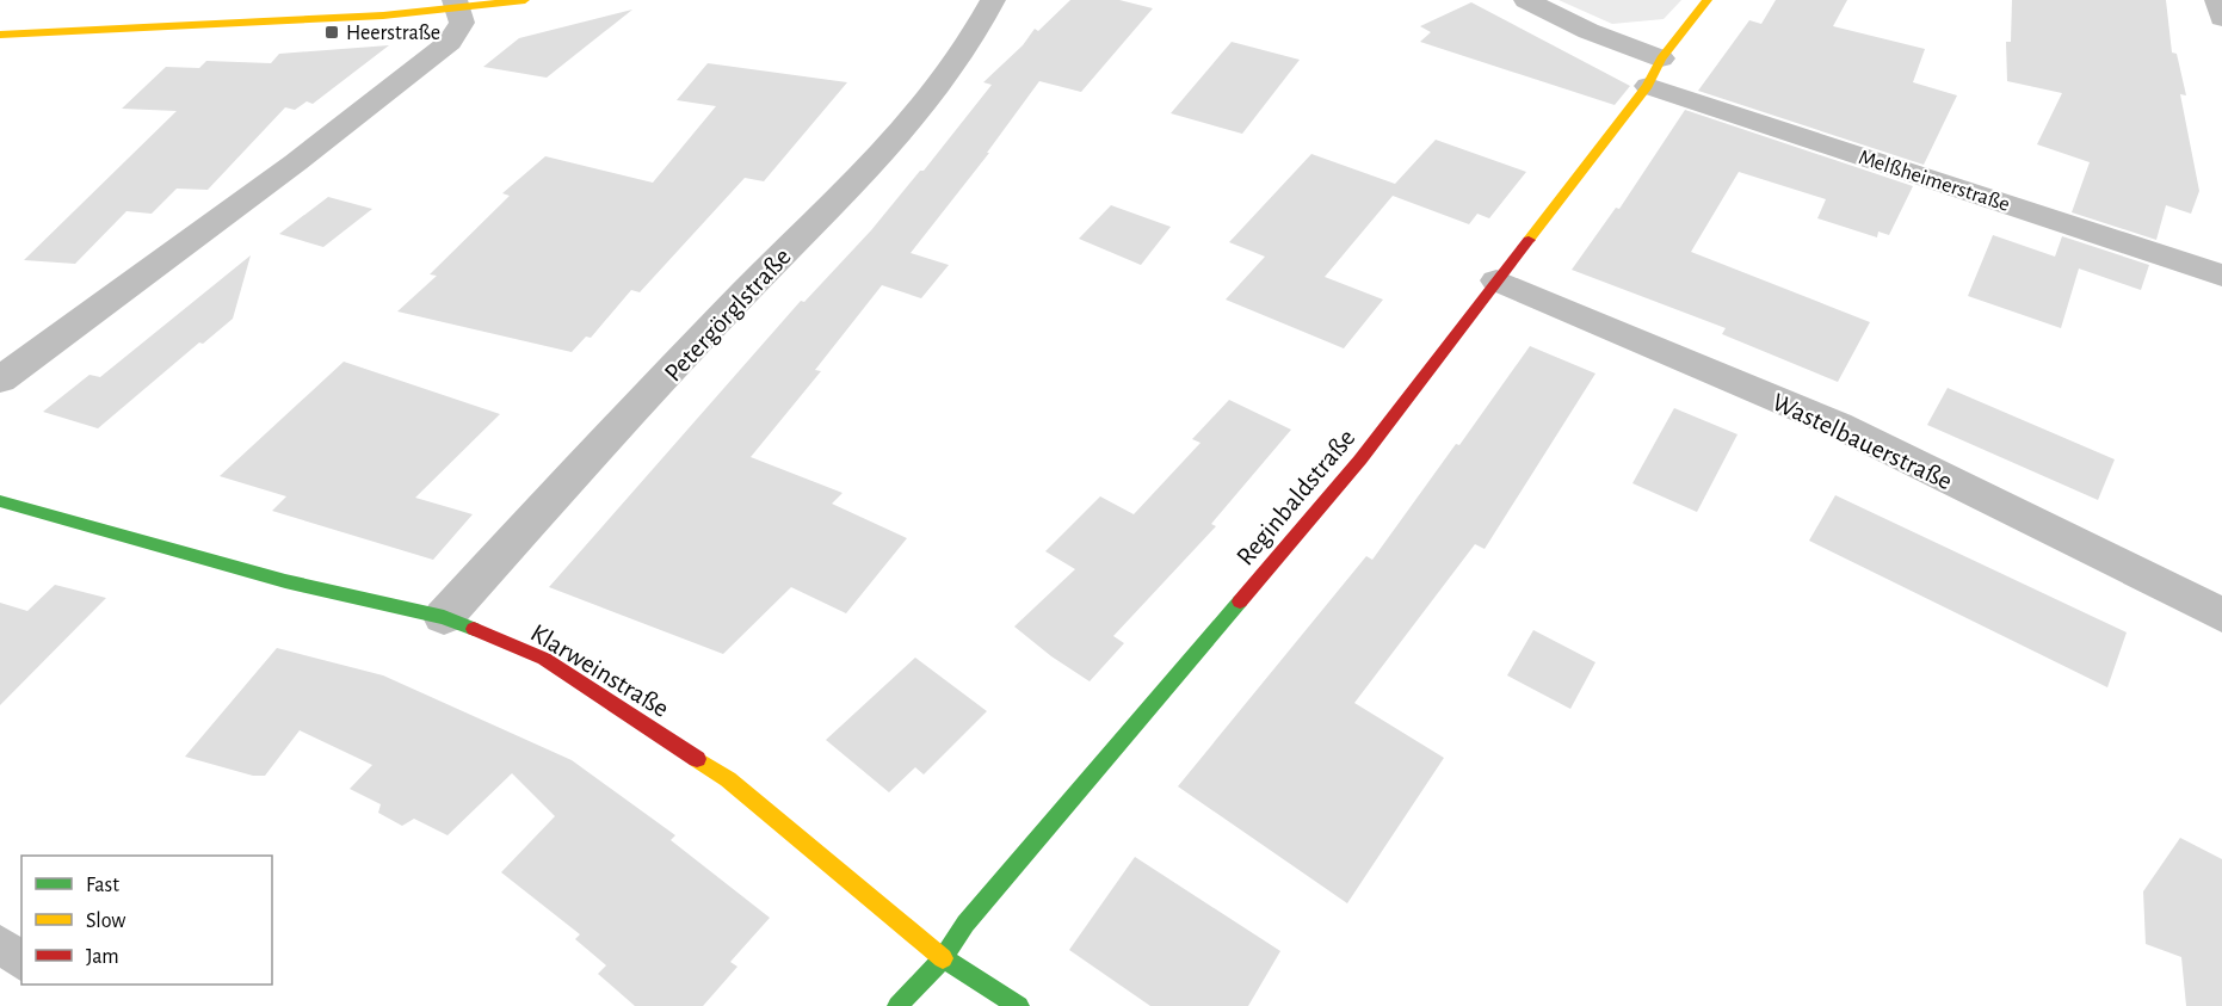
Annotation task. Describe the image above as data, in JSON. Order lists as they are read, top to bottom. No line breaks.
{"streets":{"street":["Melßheimerstraße","Petergörglstraße","Wastelbauerstraße","Reginbaldstraße","Klarweinstraße"]},"crossings":[["Melßheimerstraße","Reginbaldstraße"],["Petergörglstraße","Klarweinstraße"],["Wastelbauerstraße","Reginbaldstraße"],["Reginbaldstraße","Klarweinstraße"]],"places":{"transit":["Heerstraße"]},"legend":["Fast","Slow","Jam"]}
